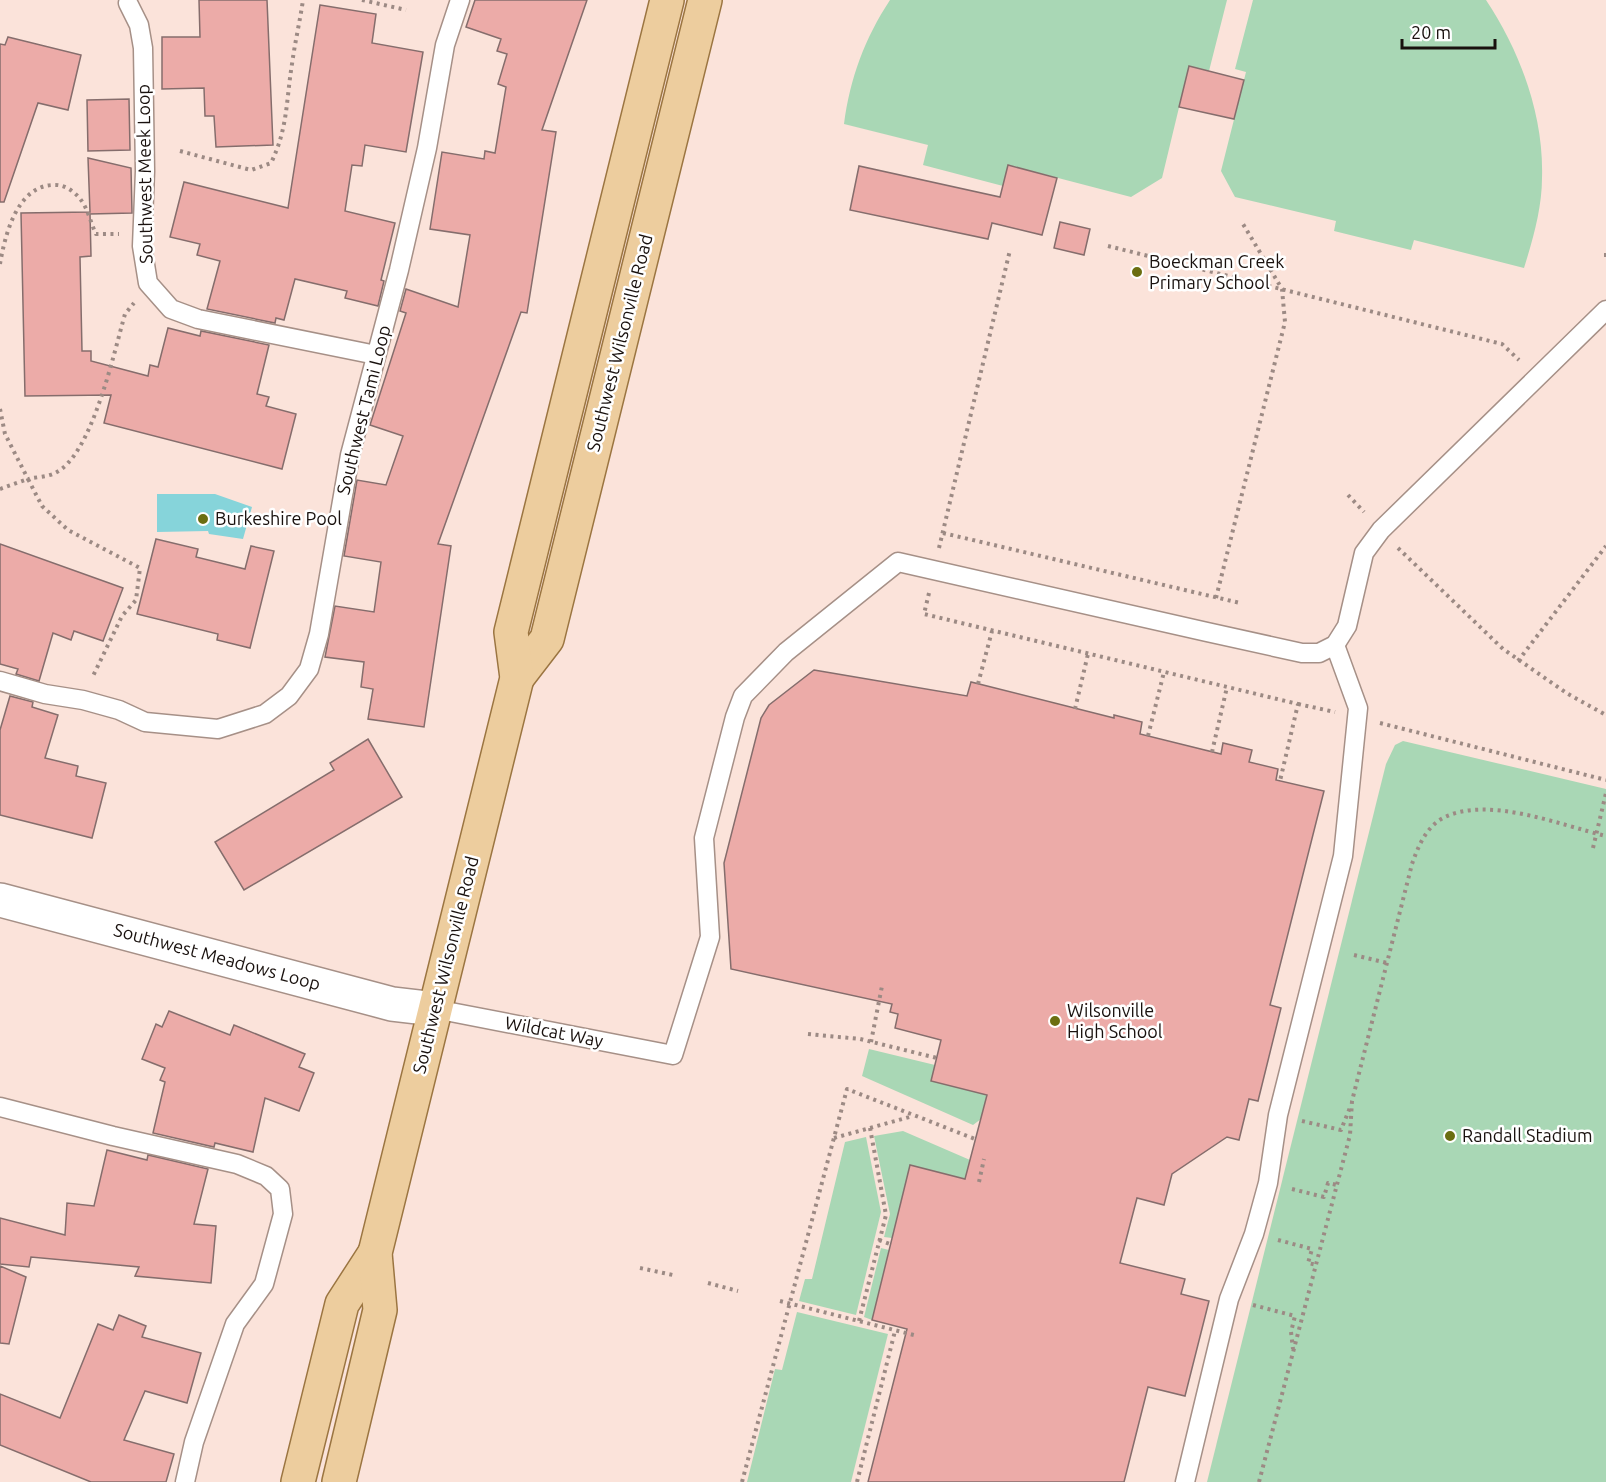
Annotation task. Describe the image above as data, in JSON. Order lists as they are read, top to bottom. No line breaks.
{"streets":{"main road":["Southwest Wilsonville Road"],"street":["Southwest Meadows Loop"],"lane":["Southwest Meek Loop","Southwest Tami Loop","Wildcat Way"]},"crossings":[["Southwest Meek Loop","Southwest Tami Loop"],["Southwest Wilsonville Road","Southwest Meadows Loop"],["Southwest Wilsonville Road","Wildcat Way"],["Southwest Meadows Loop","Wildcat Way"]],"places":["Boeckman Creek Primary School","Burkeshire Pool","Wilsonville High School","Randall Stadium"],"scale_bar":"20 m"}
